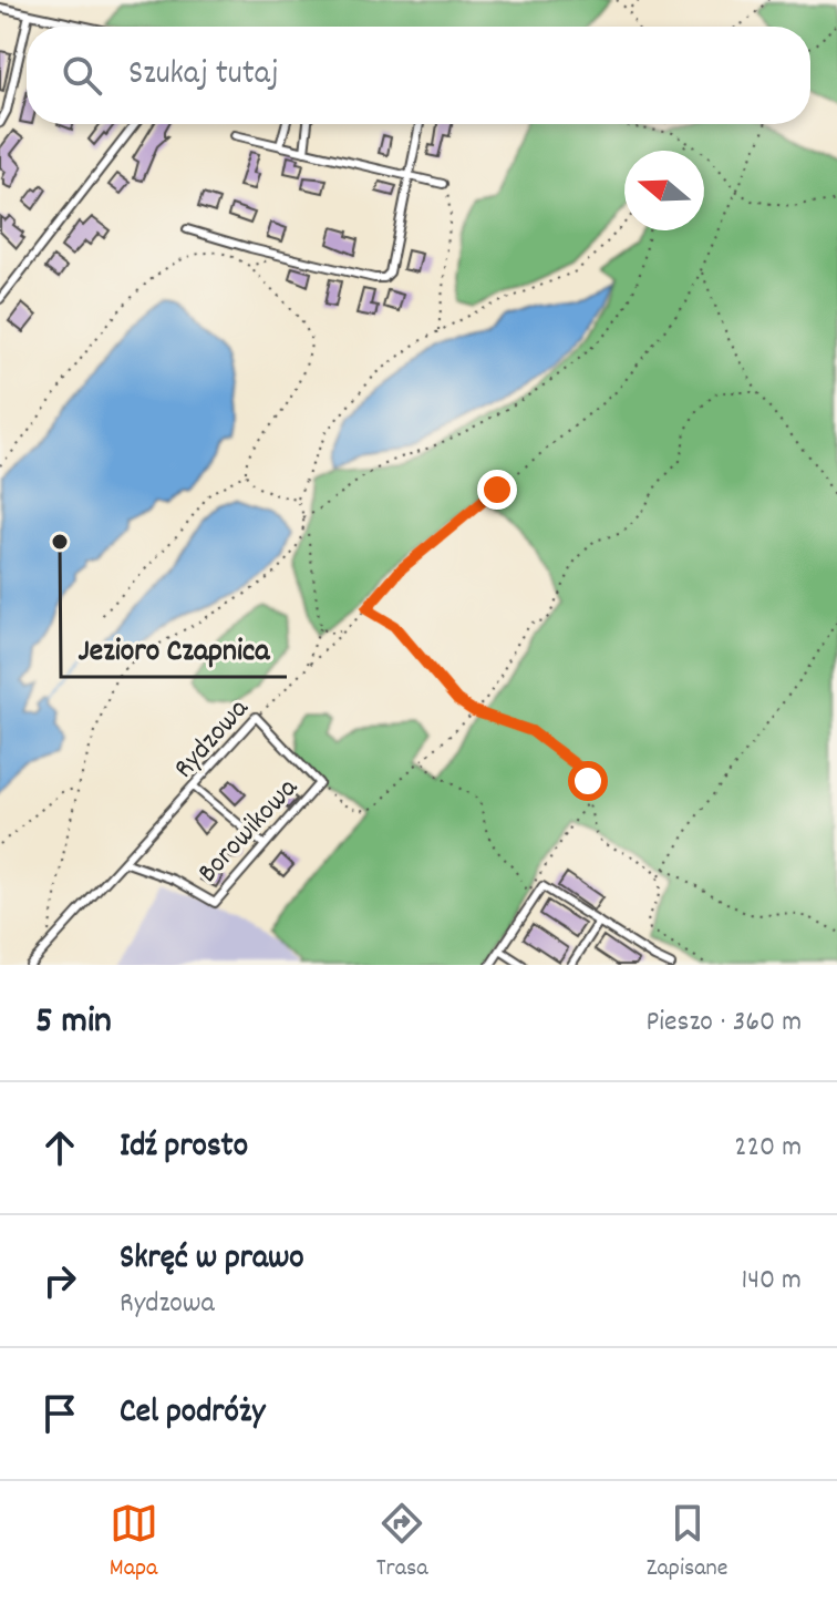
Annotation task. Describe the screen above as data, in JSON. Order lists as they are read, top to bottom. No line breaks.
{"streets":{"street":["Rydzowa","Borowikowa"]},"crossings":[["Rydzowa","Borowikowa"]],"places":["Jezioro Czapnica"],"north":"left","page":{"search":"Szukaj tutaj","heading":["5 min","Pieszo · 360 m"],"list":[["Idź prosto","220 m"],["Skręć w prawo","Rydzowa","140 m"],"Cel podróży"],"nav":["Mapa","Trasa","Zapisane"]}}
